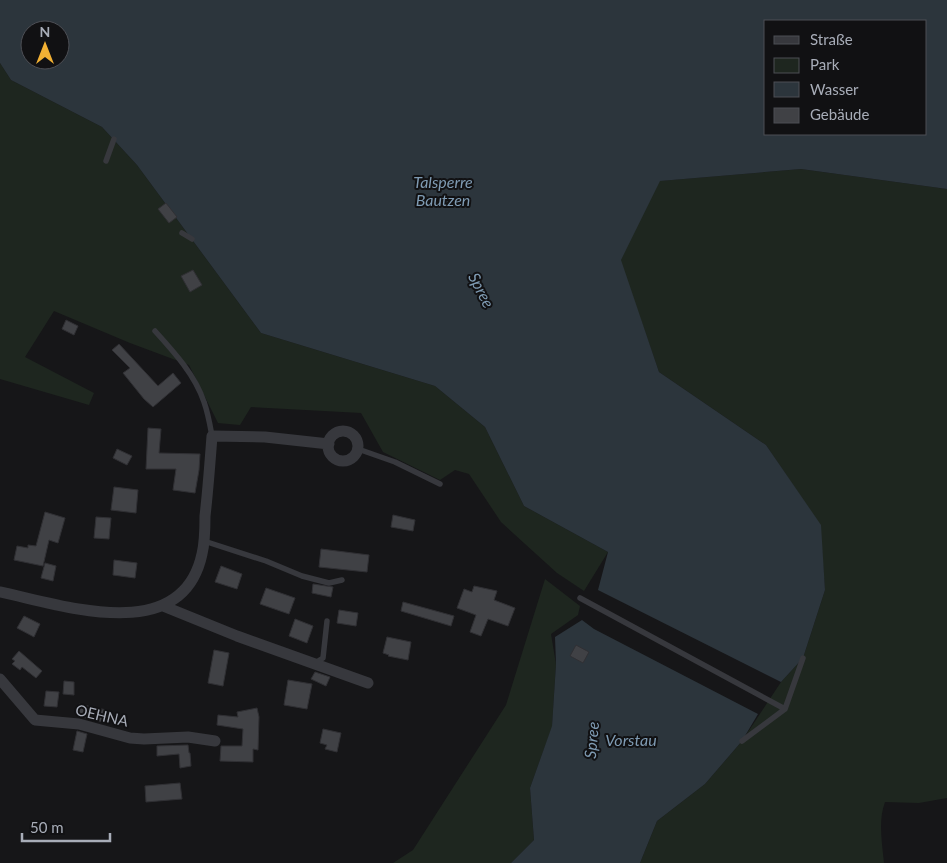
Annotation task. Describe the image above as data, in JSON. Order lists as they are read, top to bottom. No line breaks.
{"streets":{"street":["OEHNA"]},"water":["Talsperre Bautzen","Spree","Vorstau"],"legend":["Straße","Park","Wasser","Gebäude"],"scale_bar":"50 m","north":"top"}
